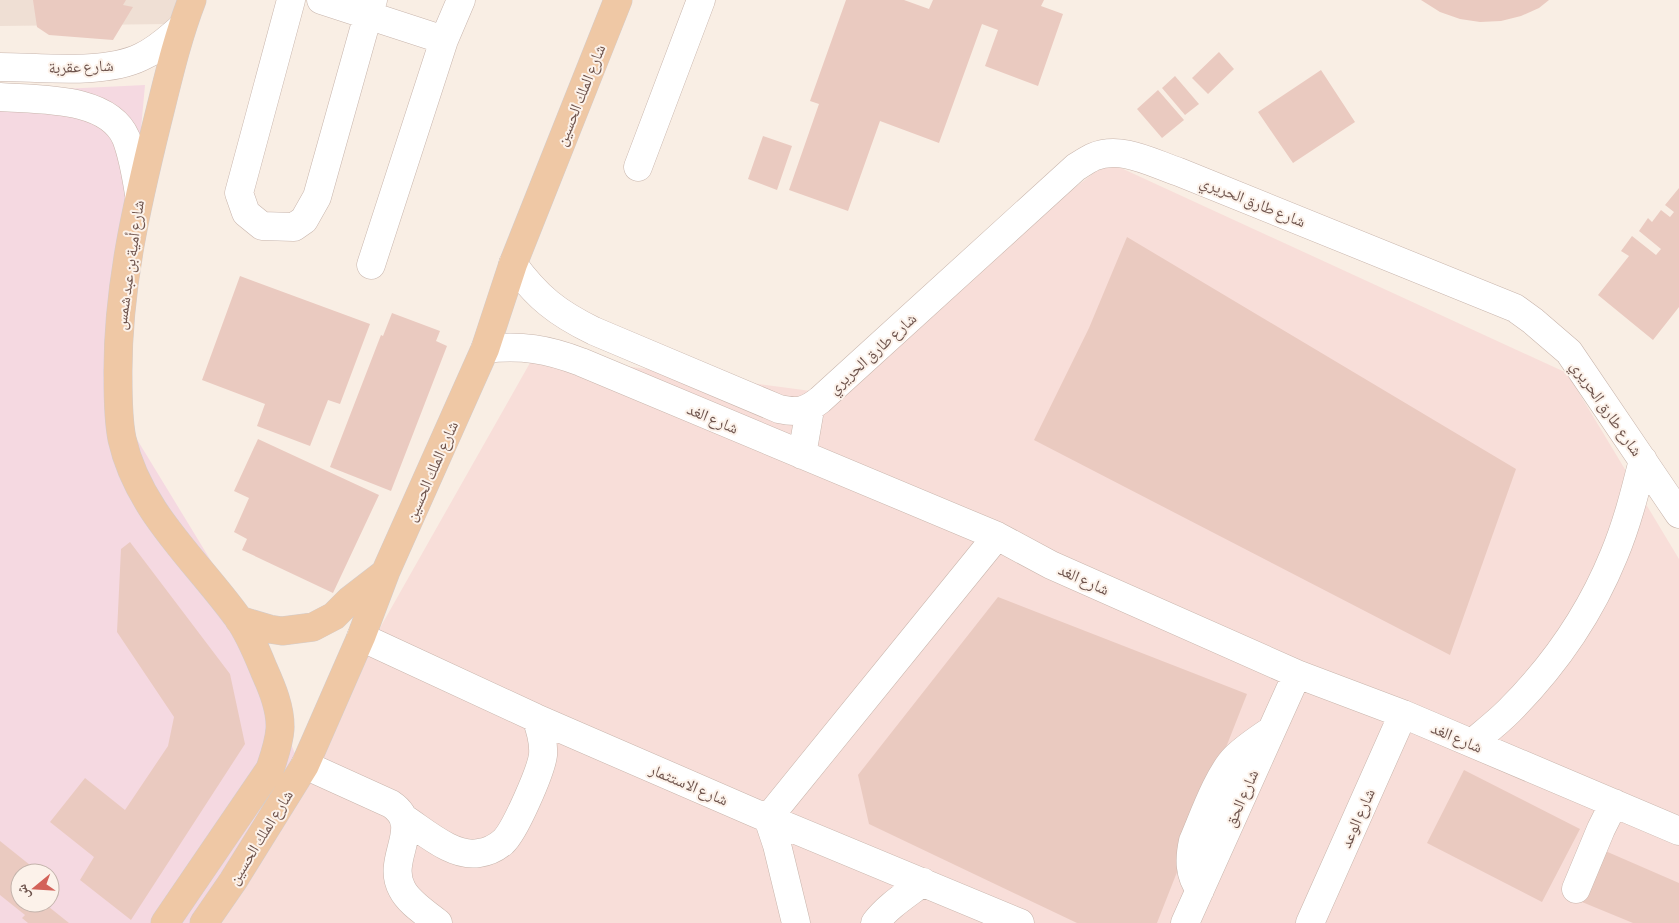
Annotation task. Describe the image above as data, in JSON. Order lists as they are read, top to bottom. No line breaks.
{"streets":{"main road":["شارع الملك الحسين","شارع أمية بن عبد شمس"],"street":["شارع عقربة","شارع طارق الحريري","شارع الغد","شارع الاستثمار","شارع الحق","شارع الوعد"]},"crossings":[["شارع عقربة","شارع أمية بن عبد شمس"],["شارع الملك الحسين","شارع أمية بن عبد شمس"],["شارع الملك الحسين","شارع الغد"],["شارع الملك الحسين","شارع الاستثمار"],["شارع الغد","شارع الحق"],["شارع الغد","شارع الوعد"]],"north":"left"}
